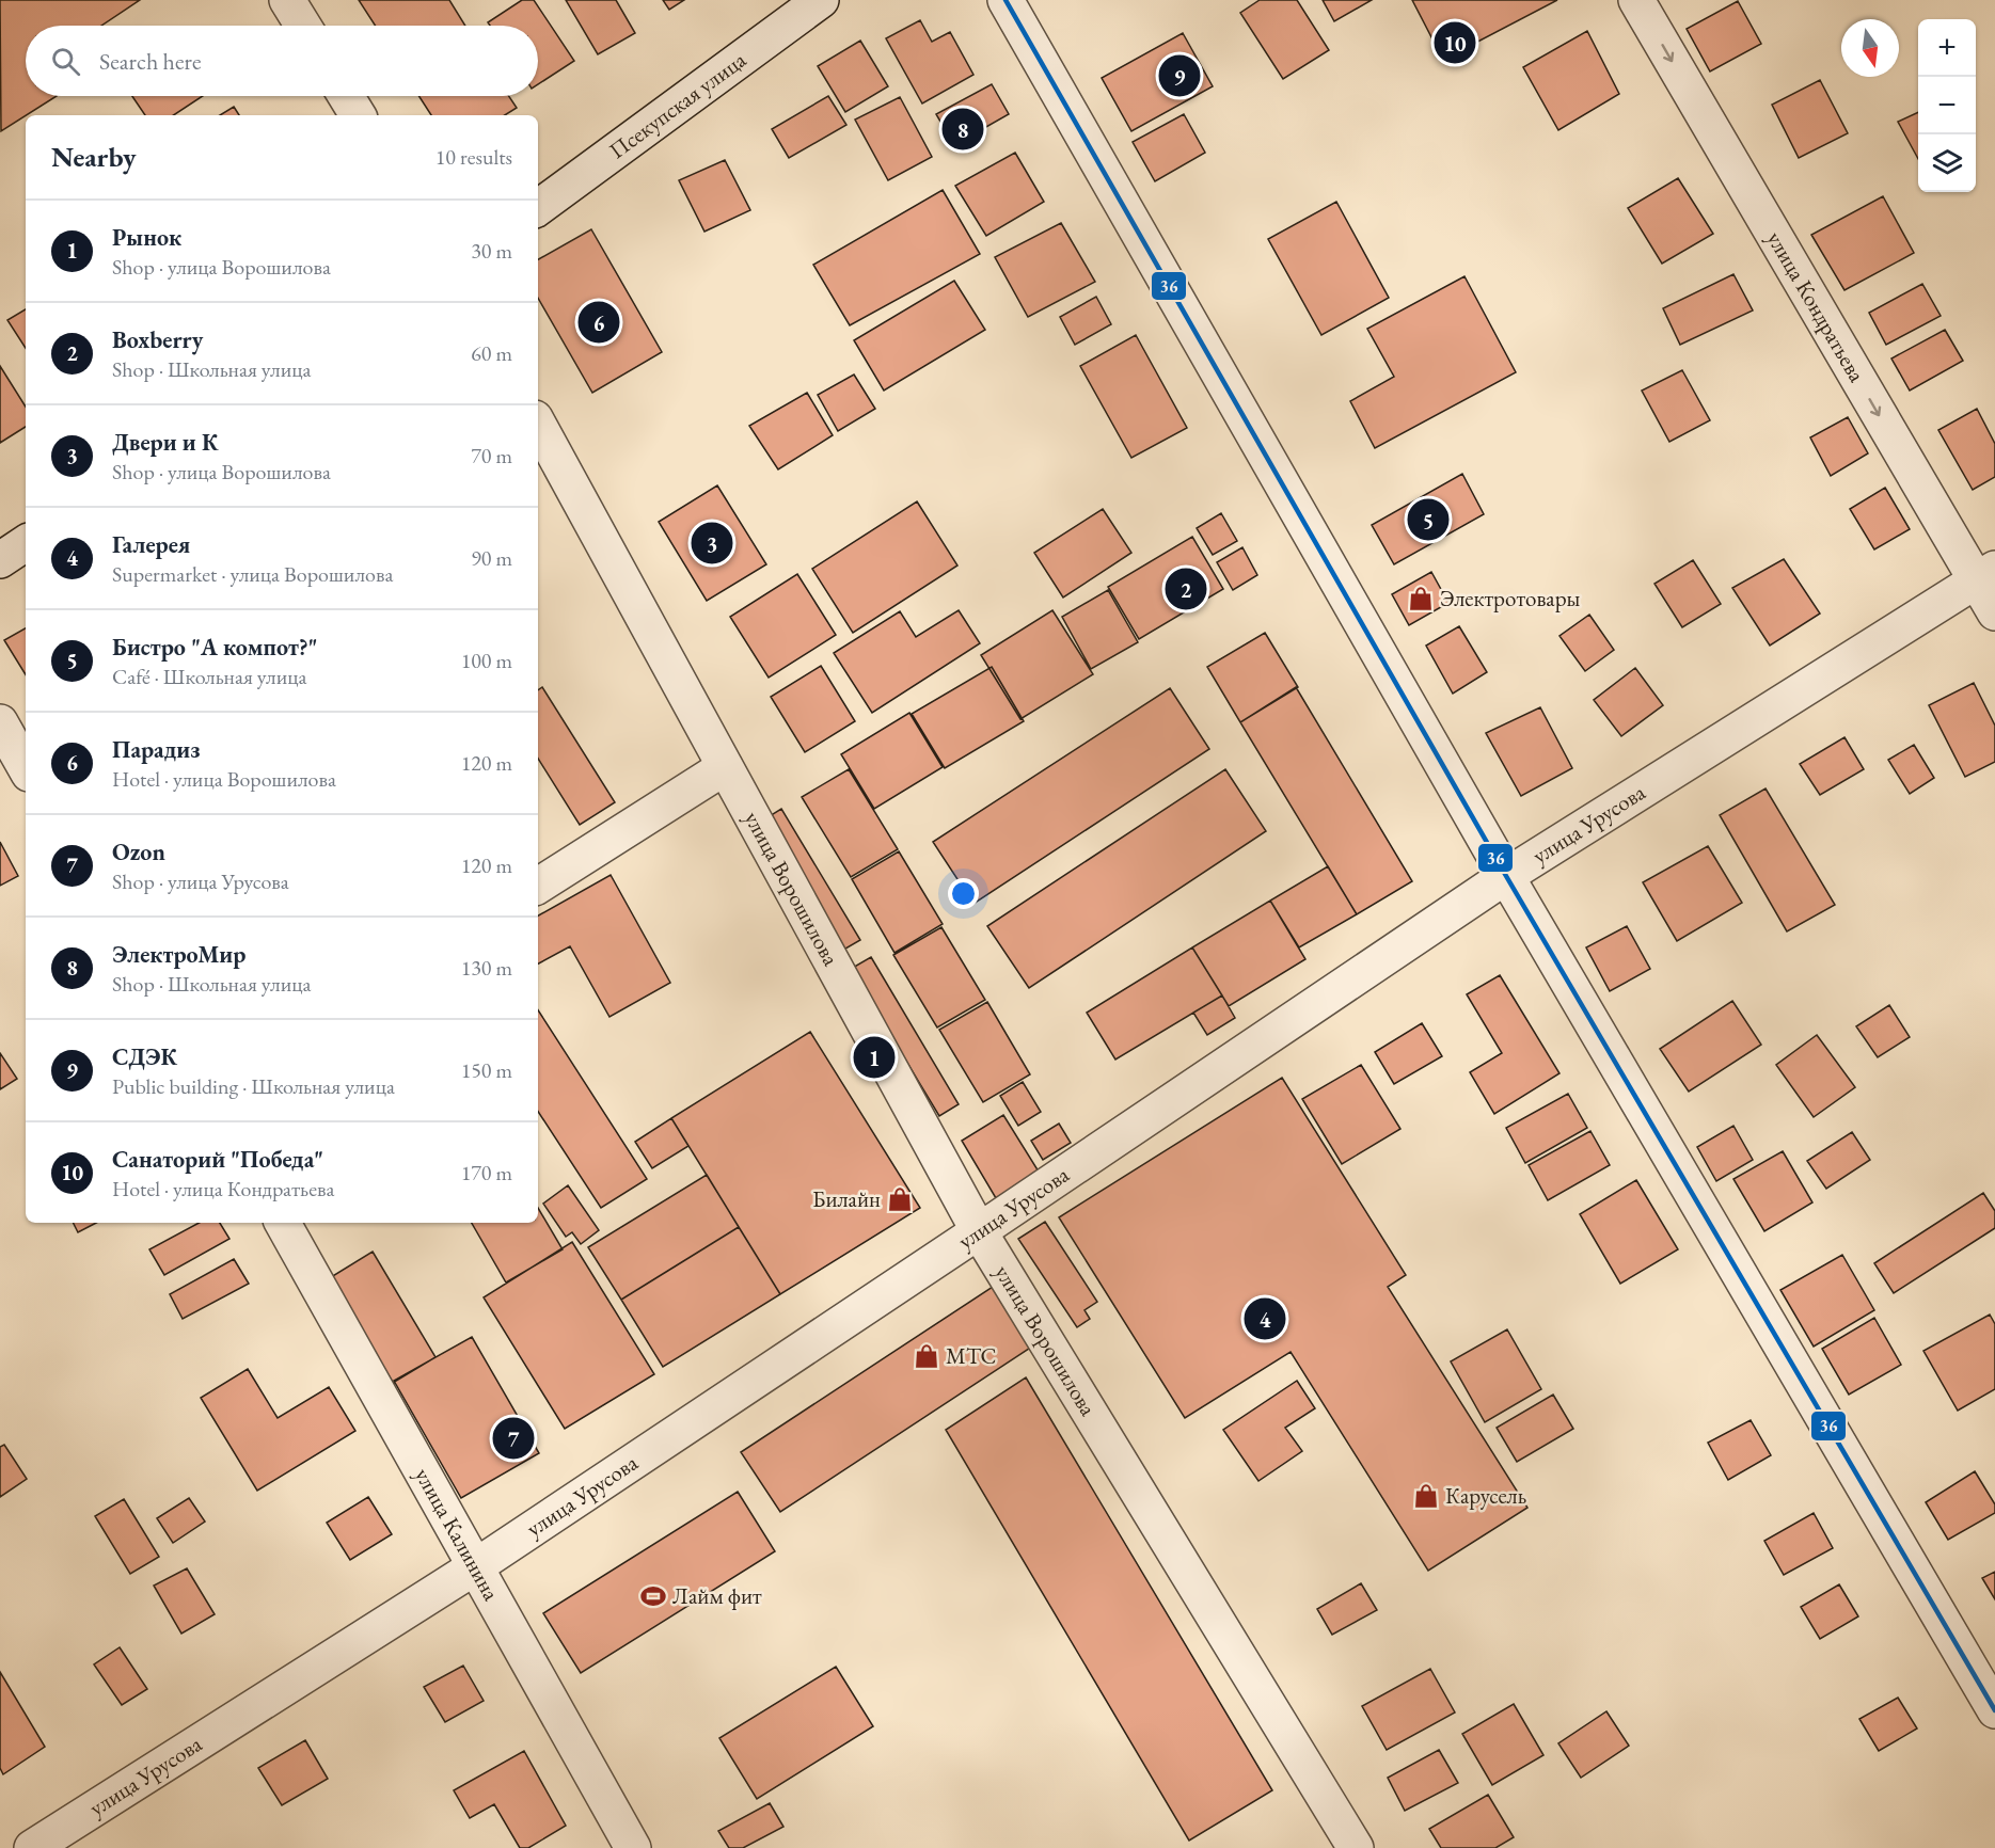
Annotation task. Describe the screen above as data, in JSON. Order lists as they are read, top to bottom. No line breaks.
{"streets":{"street":["Псекупская улица","улица Кондратьева","улица Урусова","улица Ворошилова","улица Калинина"]},"crossings":[["улица Кондратьева","улица Урусова"],["улица Урусова","улица Ворошилова"],["улица Урусова","улица Калинина"]],"one_way":["улица Кондратьева"],"places":{"shop":["Электротовары","Билайн","МТС","Карусель"],"sports":["Лайм фит"]},"lines":["transit line 36"],"north":"bottom","page":{"map_buttons":["+","−"],"pins":["10","9","8","6","5","3","2","1","4","7"],"search":"Search here","heading":["Nearby","10 results"],"list":[{"mark":"1","name":"Рынок","note":"Shop · улица Ворошилова","value":"30 m"},{"mark":"2","name":"Boxberry","note":"Shop · Школьная улица","value":"60 m"},{"mark":"3","name":"Двери и К","note":"Shop · улица Ворошилова","value":"70 m"},{"mark":"4","name":"Галерея","note":"Supermarket · улица Ворошилова","value":"90 m"},{"mark":"5","name":"Бистро \"А компот?\"","note":"Café · Школьная улица","value":"100 m"},{"mark":"6","name":"Парадиз","note":"Hotel · улица Ворошилова","value":"120 m"},{"mark":"7","name":"Ozon","note":"Shop · улица Урусова","value":"120 m"},{"mark":"8","name":"ЭлектроМир","note":"Shop · Школьная улица","value":"130 m"},{"mark":"9","name":"СДЭК","note":"Public building · Школьная улица","value":"150 m"},{"mark":"10","name":"Санаторий \"Победа\"","note":"Hotel · улица Кондратьева","value":"170 m"}]}}
